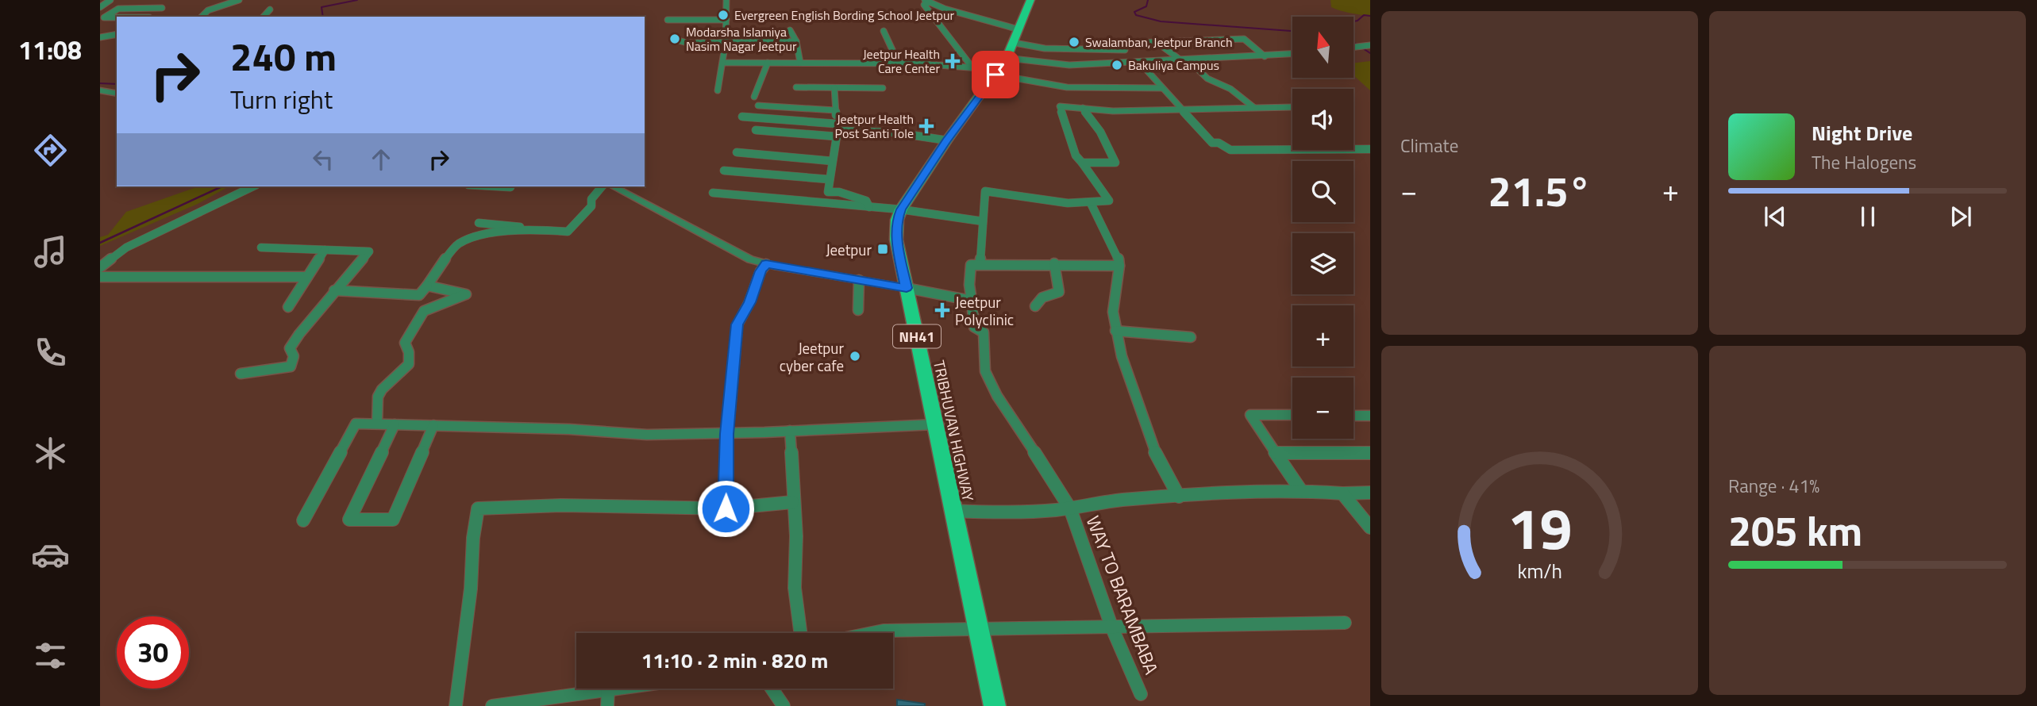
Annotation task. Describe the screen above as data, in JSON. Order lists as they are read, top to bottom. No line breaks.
{"streets":{"highway":["NH41","TRIBHUVAN HIGHWAY"],"street":["WAY TO BARAMBABA"]},"places":{"other":["Evergreen English Bording School Jeetpur","Modarsha Islamiya Nasim Nagar Jeetpur","Swalamban, Jeetpur Branch","Bakuliya Campus","Jeetpur cyber cafe"],"health":["Jeetpur Health Care Center","Jeetpur Health Post Santi Tole","Jeetpur Polyclinic"],"transit":["Jeetpur"]},"north":"top","page":{"tabs":"11:08","tile":["Climate",["Range · 41%","205 km"]],"map_buttons":["+","−"],"turn":["240 m","Turn right"],"song":["Night Drive","The Halogens"],"heat":["−","21.5°","+"],"limit":"30","trip":"11:10 · 2 min · 820 m","gauge":["19","km/h"]}}
